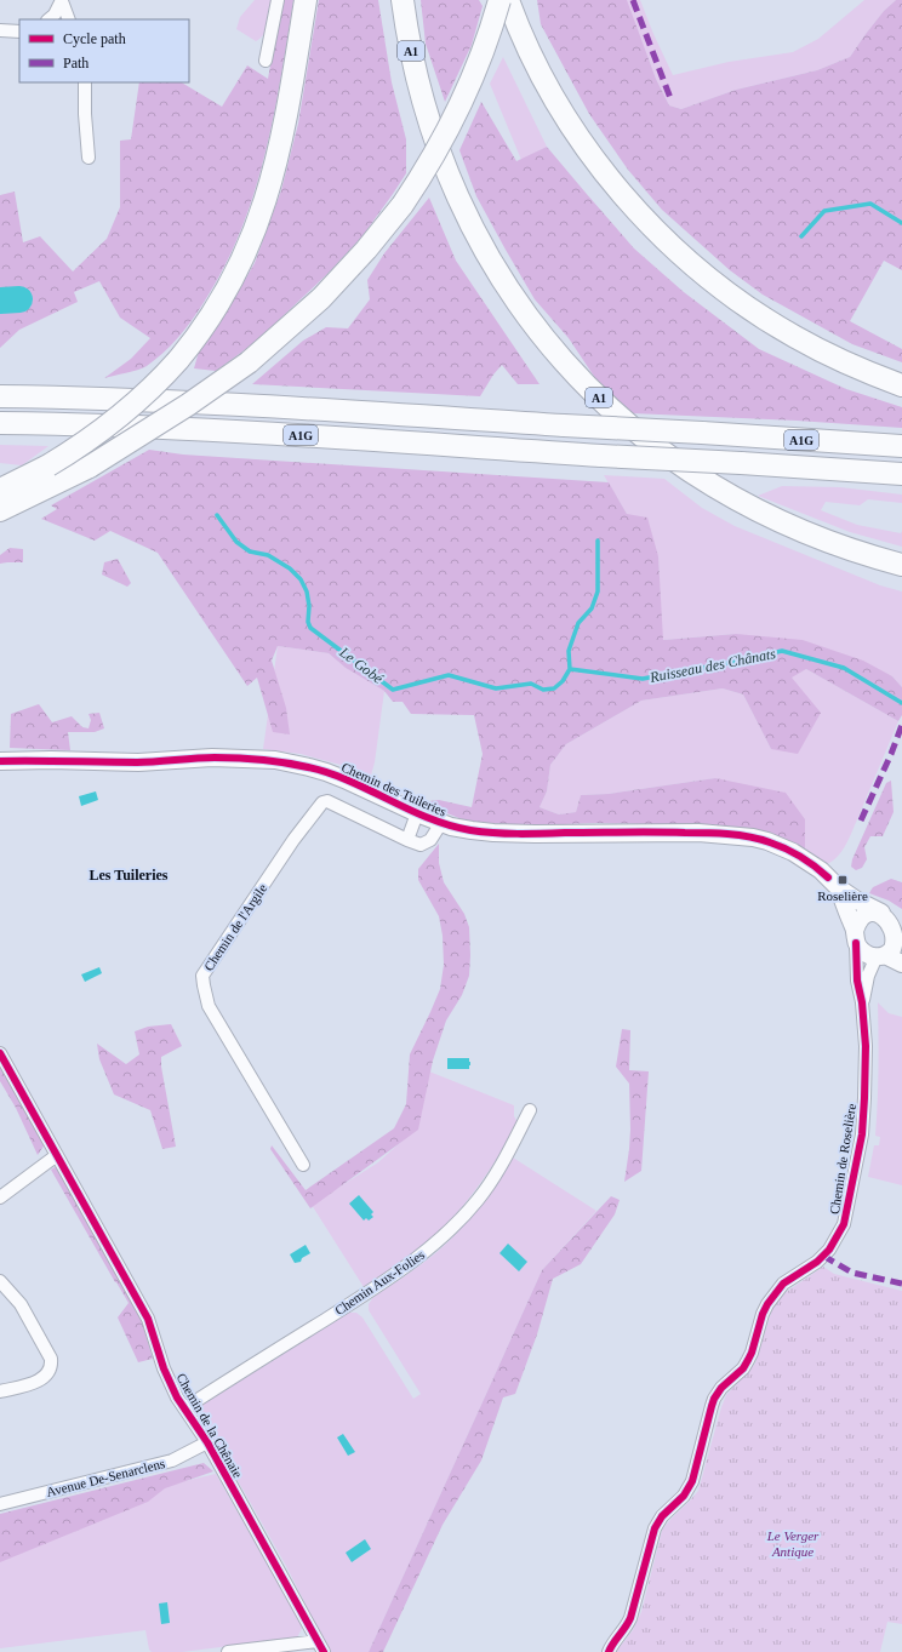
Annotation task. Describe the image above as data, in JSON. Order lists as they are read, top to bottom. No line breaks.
{"streets":{"highway":["A1","A1G"],"street":["Chemin des Tuileries","Chemin de l'Argile","Chemin de Roselière","Chemin Aux-Folies","Chemin de la Chênaie","Avenue De-Senarclens"]},"crossings":[["Chemin des Tuileries","Chemin de l'Argile"],["Chemin des Tuileries","Chemin de Roselière"],["Chemin Aux-Folies","Chemin de la Chênaie"],["Chemin de la Chênaie","Avenue De-Senarclens"]],"districts":["Les Tuileries"],"water":["Le Gobé","Ruisseau des Chânats"],"parks":["Le Verger Antique"],"places":{"transit":["Roselière"]},"legend":["Cycle path","Path"]}
